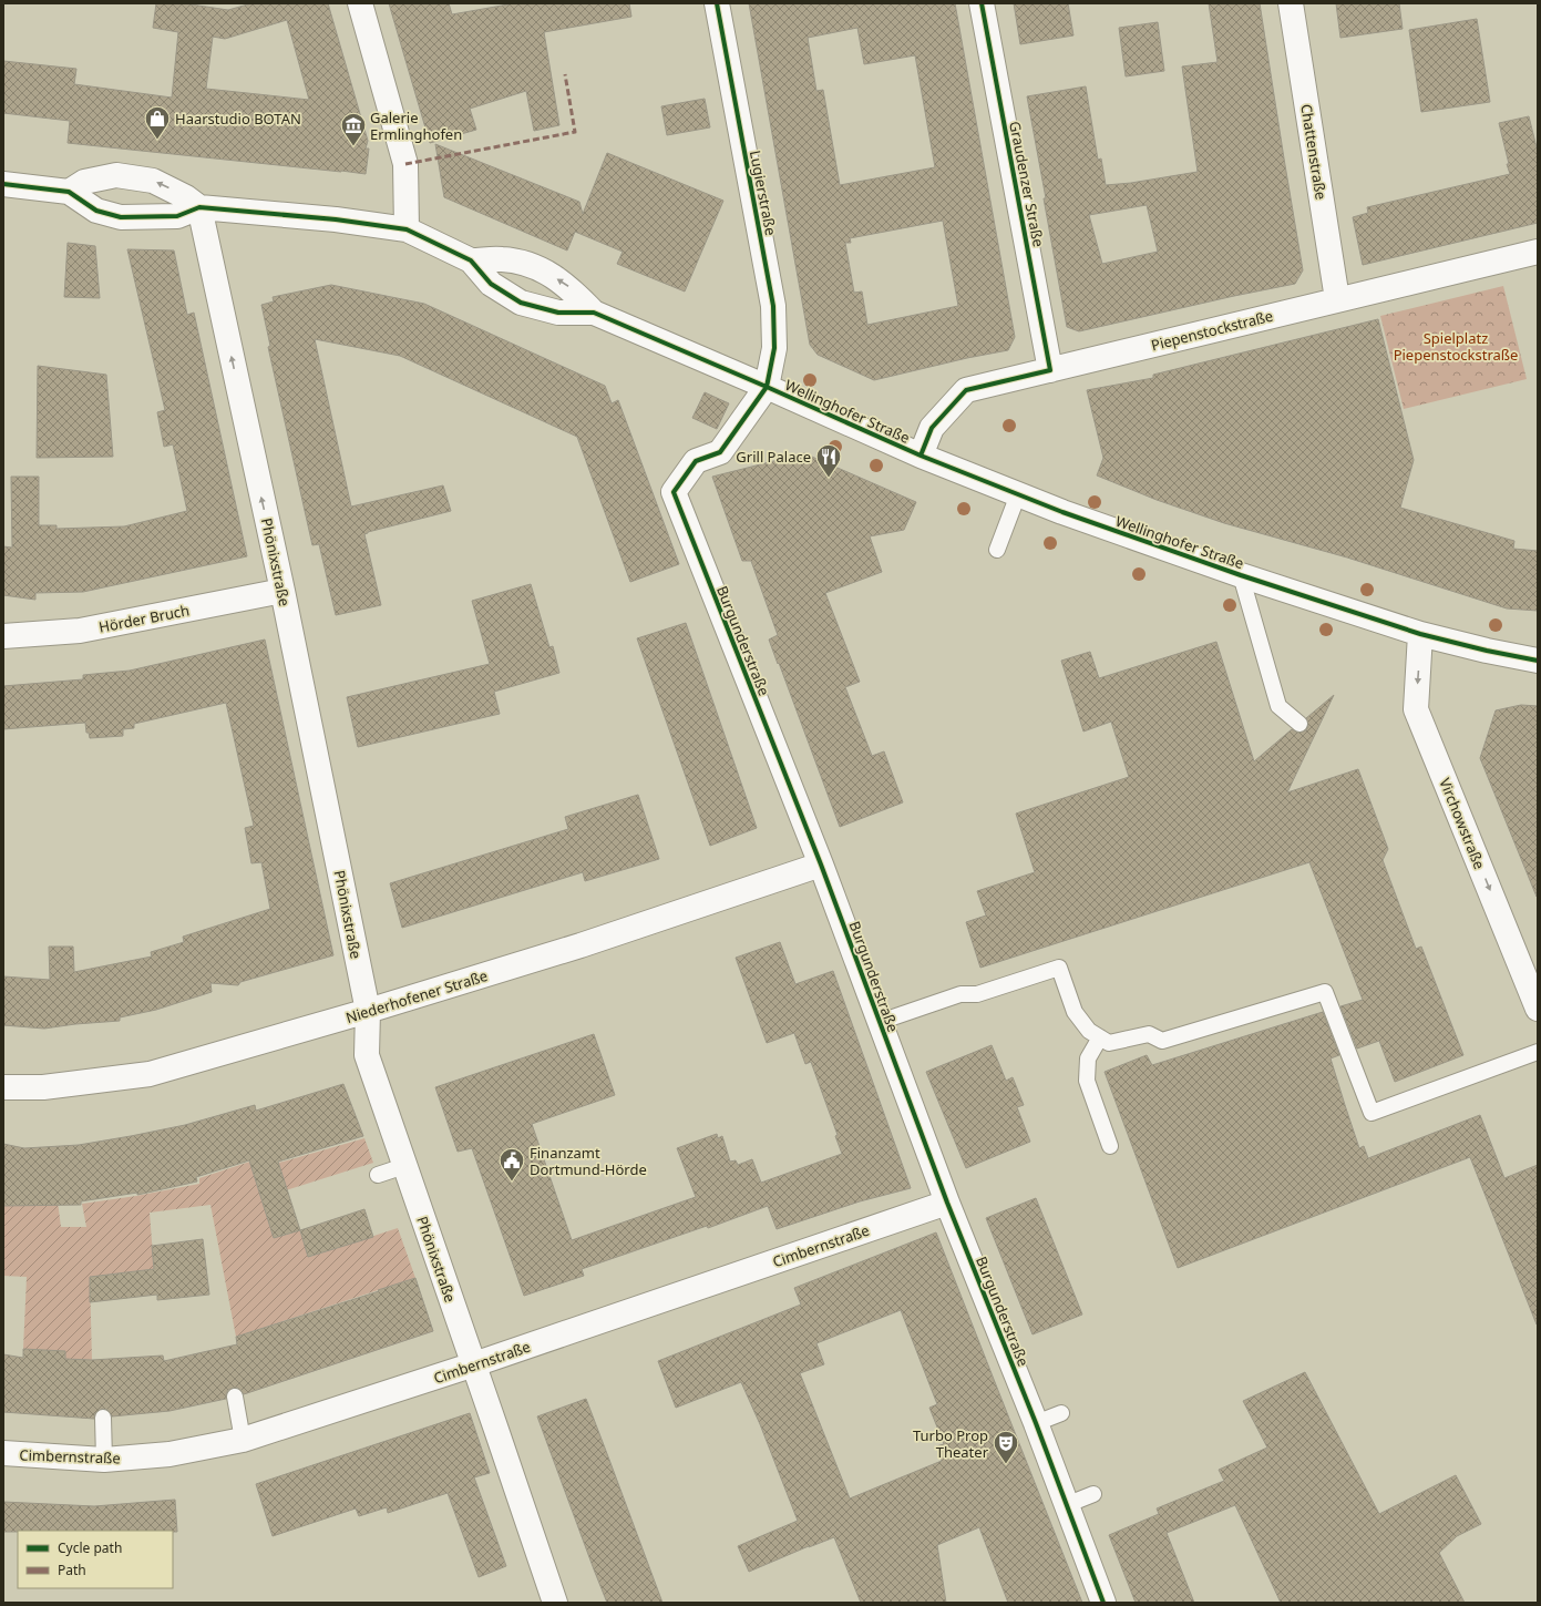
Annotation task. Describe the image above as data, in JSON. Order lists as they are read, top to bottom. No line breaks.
{"streets":{"street":["Chattenstraße","Graudenzer Straße","Lugierstraße","Piepenstockstraße","Wellinghofer Straße","Phönixstraße","Hörder Bruch","Burgunderstraße","Virchowstraße","Niederhofener Straße","Cimbernstraße"]},"crossings":[["Chattenstraße","Piepenstockstraße"],["Graudenzer Straße","Piepenstockstraße"],["Lugierstraße","Wellinghofer Straße"],["Lugierstraße","Burgunderstraße"],["Piepenstockstraße","Wellinghofer Straße"],["Wellinghofer Straße","Phönixstraße"],["Wellinghofer Straße","Burgunderstraße"],["Wellinghofer Straße","Virchowstraße"],["Phönixstraße","Hörder Bruch"],["Phönixstraße","Niederhofener Straße"],["Phönixstraße","Cimbernstraße"],["Burgunderstraße","Niederhofener Straße"],["Burgunderstraße","Cimbernstraße"]],"one_way":["Virchowstraße"],"parks":["Spielplatz Piepenstockstraße"],"places":{"shop":["Haarstudio BOTAN"],"museum":["Galerie Ermlinghofen"],"restaurant":["Grill Palace"],"public building":["Finanzamt Dortmund-Hörde"],"theatre":["Turbo Prop Theater"]},"legend":["Cycle path","Path"]}
